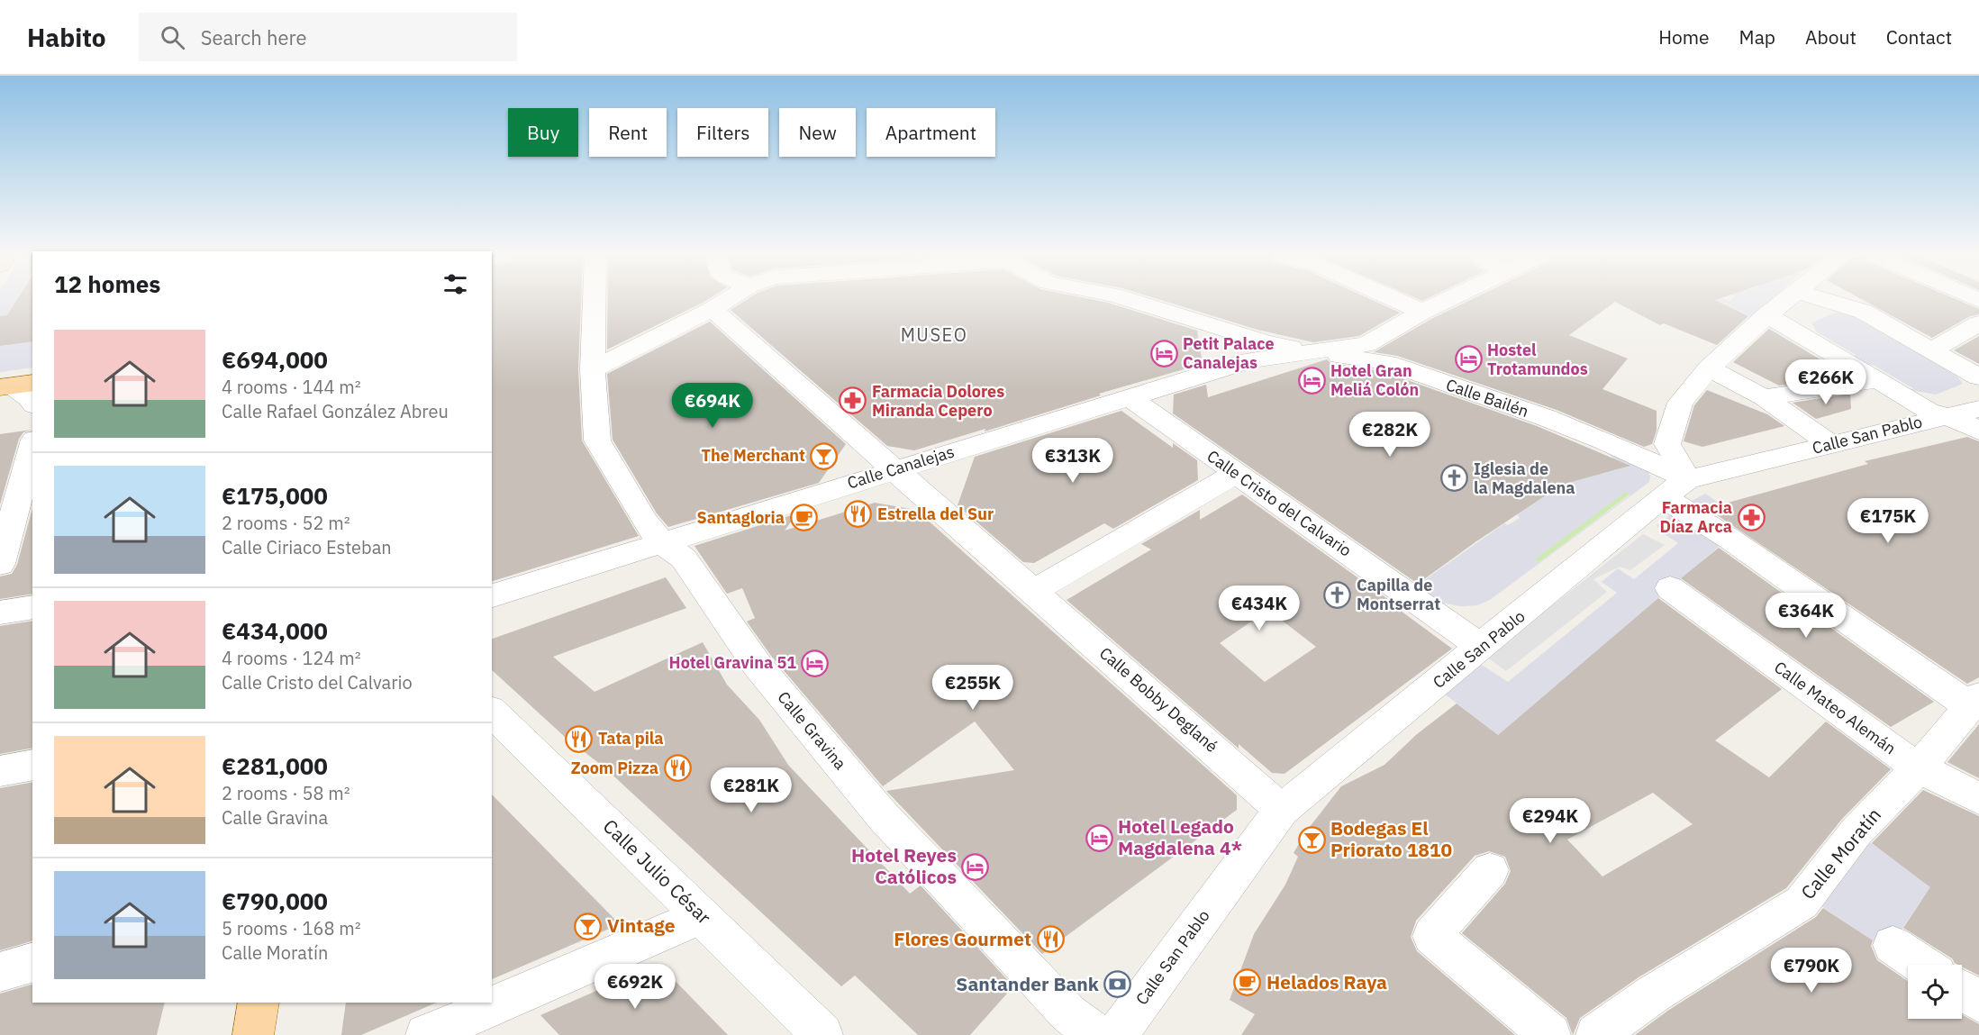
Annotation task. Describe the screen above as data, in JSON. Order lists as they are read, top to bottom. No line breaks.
{"streets":{"street":["Calle Bailén","Calle San Pablo","Calle Canalejas","Calle Cristo del Calvario","Calle Bobby Deglané","Calle Mateo Alemán","Calle Gravina","Calle Moratín","Calle Julio César"]},"crossings":[["Calle Bailén","Calle San Pablo"],["Calle Bailén","Calle Canalejas"],["Calle San Pablo","Calle Cristo del Calvario"],["Calle San Pablo","Calle Bobby Deglané"],["Calle Canalejas","Calle Cristo del Calvario"],["Calle Canalejas","Calle Bobby Deglané"],["Calle Canalejas","Calle Gravina"],["Calle Mateo Alemán","Calle Moratín"]],"districts":["MUSEO"],"places":{"hotel":["Petit Palace Canalejas","Hostel Trotamundos","Hotel Gran Meliá Colón","Hotel Gravina 51","Hotel Legado Magdalena 4*","Hotel Reyes Católicos"],"pharmacy":["Farmacia Dolores Miranda Cepero","Farmacia Díaz Arca"],"bar":["The Merchant","Bodegas El Priorato 1810","Vintage"],"church":["Iglesia de la Magdalena","Capilla de Montserrat"],"restaurant":["Estrella del Sur","Tata pila","Zoom Pizza","Flores Gourmet"],"cafe":["Santagloria","Helados Raya"],"bank":["Santander Bank"]},"page":{"header":"Habito","search":"Search here","nav":["Home","Map","About","Contact"],"chip":["Buy","Rent","Filters","New","Apartment"],"heading":"12 homes","list":[{"name":"€694,000","note":"4 rooms · 144 m² · Calle Rafael González Abreu"},{"name":"€175,000","note":"2 rooms · 52 m² · Calle Ciriaco Esteban"},{"name":"€434,000","note":"4 rooms · 124 m² · Calle Cristo del Calvario"},{"name":"€281,000","note":"2 rooms · 58 m² · Calle Gravina"},{"name":"€790,000","note":"5 rooms · 168 m² · Calle Moratín"}],"price":["€266K","€694K","€282K","€313K","€175K","€434K","€364K","€255K","€281K","€294K","€790K","€692K"]}}
